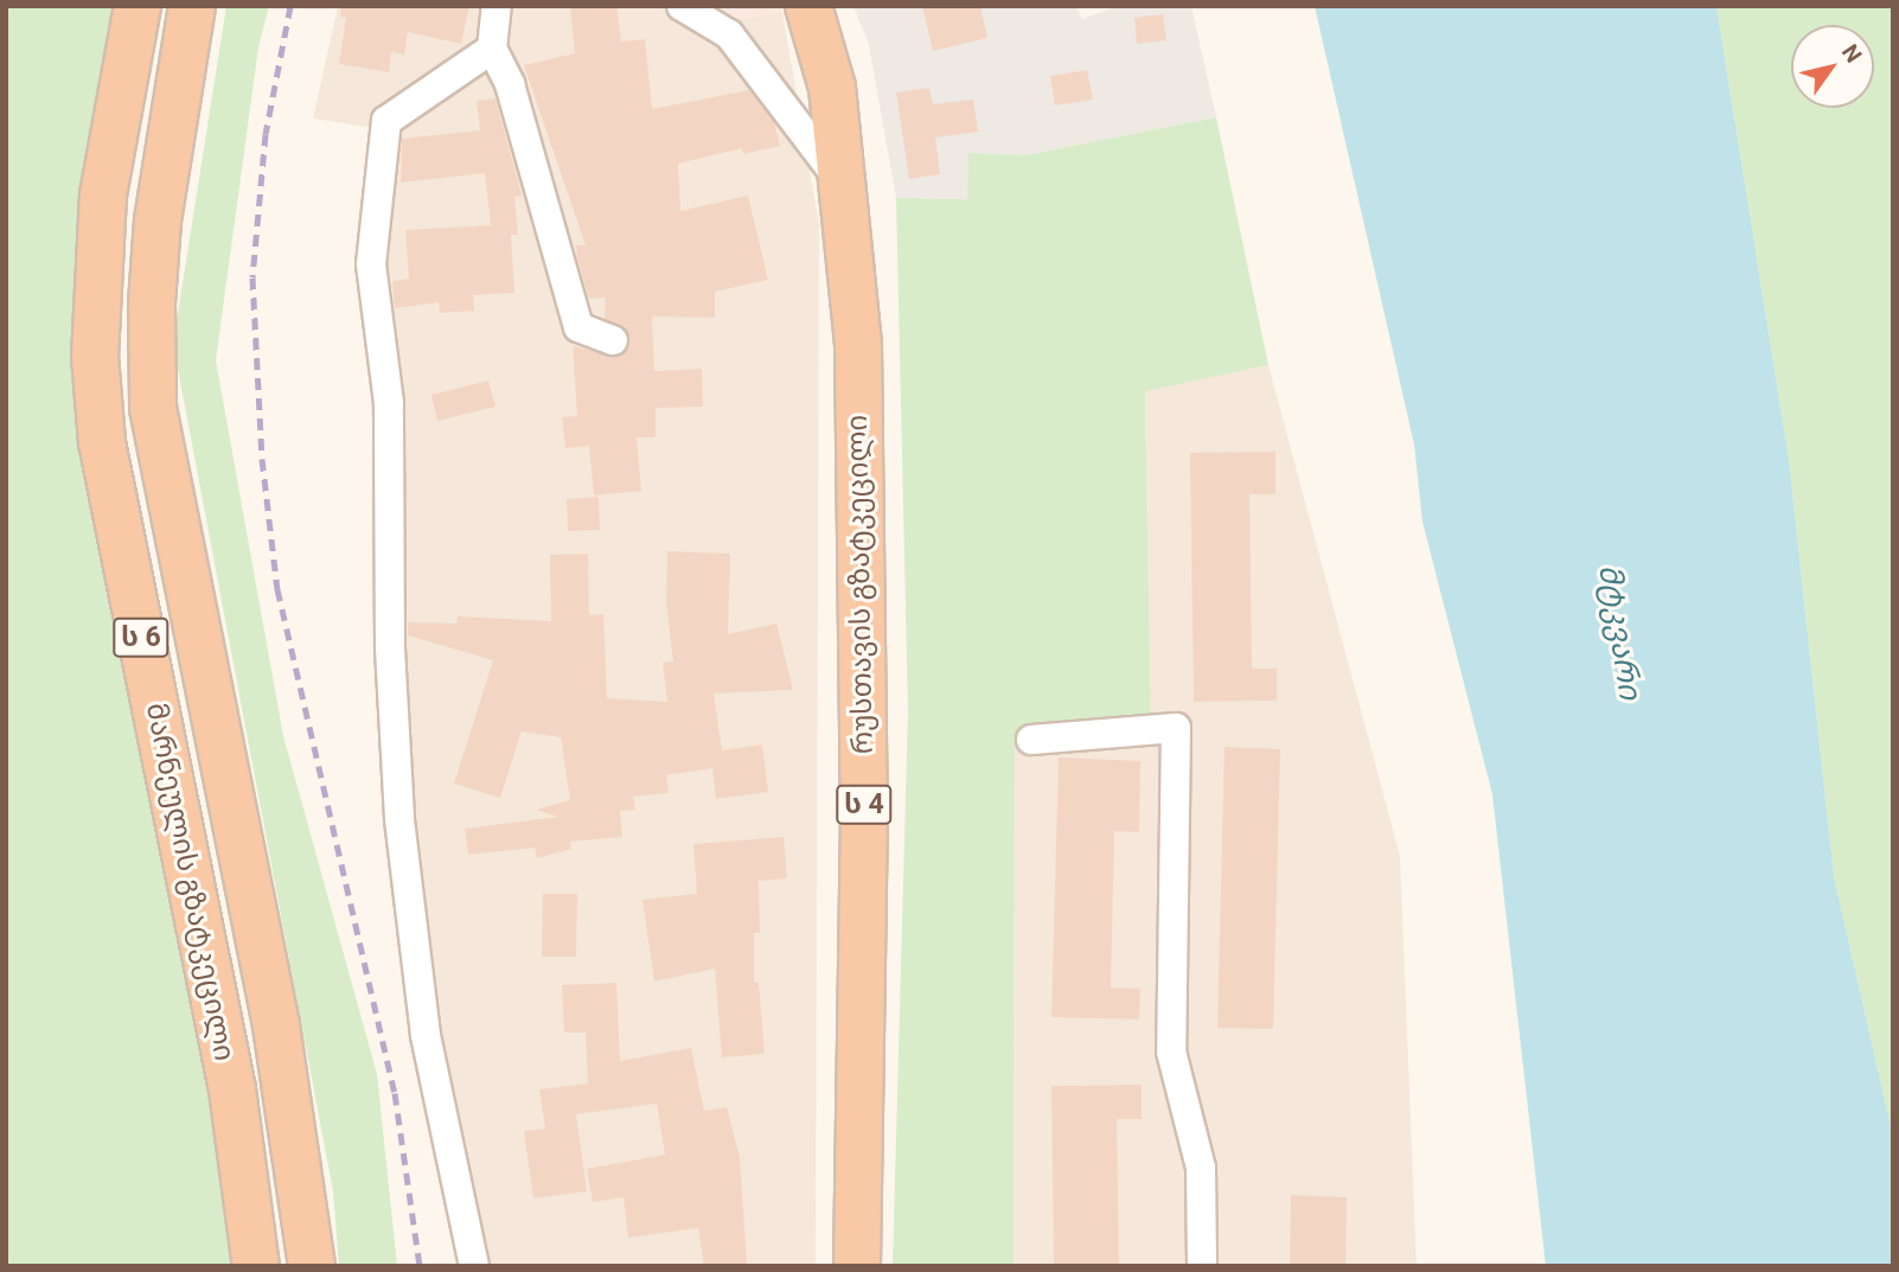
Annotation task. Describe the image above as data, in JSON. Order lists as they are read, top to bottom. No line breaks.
{"streets":{"highway":["რუსთავის გზატკეცილი","ს 6","ს 4","მარნეულის გზატკეცილი"]},"water":["მტკვარი"],"north":"top right"}
